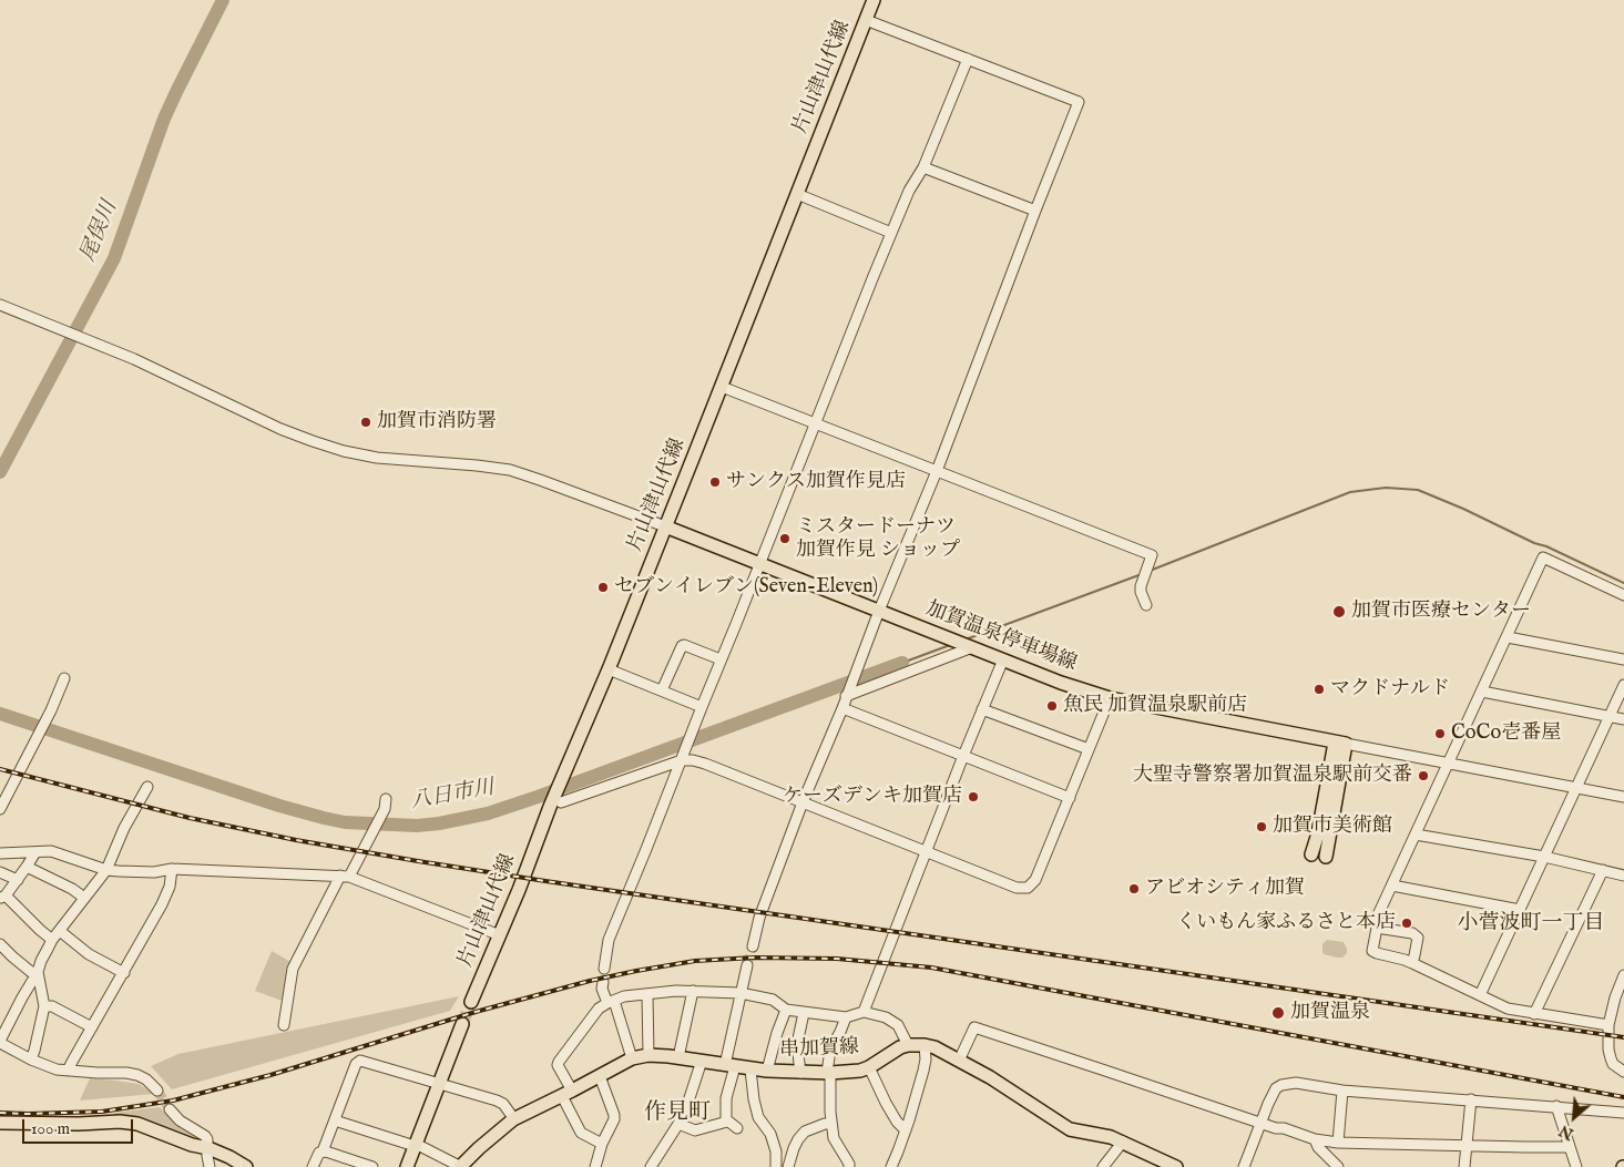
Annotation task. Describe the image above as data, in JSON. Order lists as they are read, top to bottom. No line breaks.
{"streets":{"main road":["片山津山代線","加賀温泉停車場線","串加賀線"]},"crossings":[["片山津山代線","加賀温泉停車場線"]],"districts":["小菅波町一丁目","作見町"],"water":["尾俣川","八日市川"],"places":["加賀市消防署","サンクス加賀作見店","ミスタードーナツ 加賀作見 ショップ","セブンイレブン(Seven-Eleven)","加賀市医療センター","マクドナルド","魚民 加賀温泉駅前店","CoCo壱番屋","大聖寺警察署加賀温泉駅前交番","ケーズデンキ加賀店","加賀市美術館","アビオシティ加賀","くいもん家ふるさと本店","加賀温泉"],"scale_bar":"100 m","north":"bottom left"}
